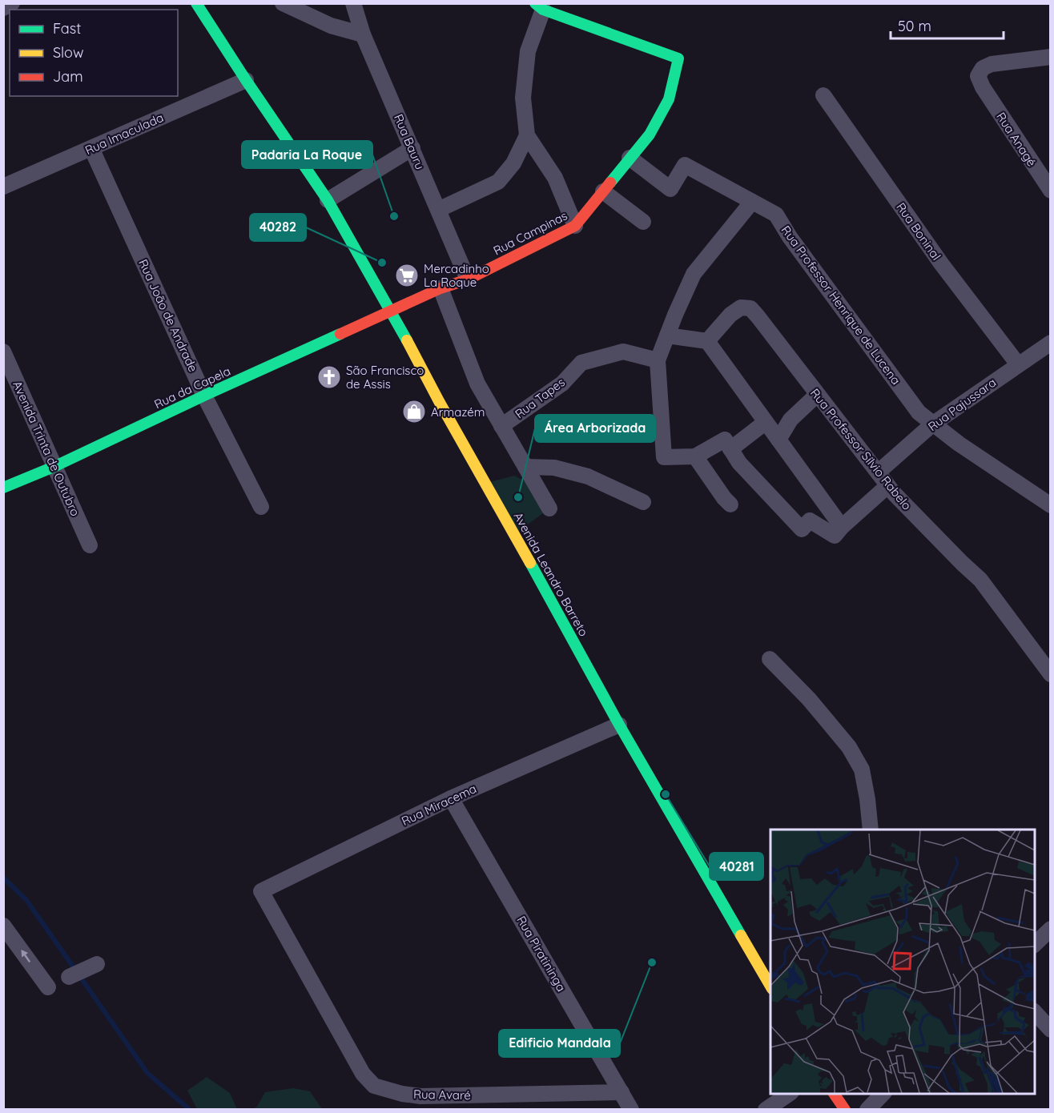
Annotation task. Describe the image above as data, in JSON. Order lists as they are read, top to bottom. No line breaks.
{"streets":{"main road":["Rua Campinas","Rua da Capela","Avenida Leandro Barreto"],"street":["Rua Imaculada","Rua Anagé","Rua Bauru","Rua Boninal","Rua Professor Henrique de Lucena","Rua João de Andrade","Rua Tapes","Rua Pajussara","Avenida Trinta de Outubro","Rua Professor Sílvio Rabelo","Rua Miracema","Rua Piratininga","Rua Avaré"]},"crossings":[["Rua Imaculada","Rua João de Andrade"],["Rua Imaculada","Avenida Leandro Barreto"],["Rua Bauru","Rua Campinas"],["Rua Boninal","Rua Pajussara"],["Rua Campinas","Rua Professor Henrique de Lucena"],["Rua Campinas","Rua da Capela"],["Rua Campinas","Avenida Leandro Barreto"],["Rua Professor Henrique de Lucena","Rua Pajussara"],["Rua João de Andrade","Rua da Capela"],["Rua da Capela","Avenida Trinta de Outubro"],["Rua da Capela","Avenida Leandro Barreto"],["Rua Pajussara","Rua Professor Sílvio Rabelo"],["Avenida Leandro Barreto","Rua Miracema"],["Rua Miracema","Rua Piratininga"],["Rua Miracema","Rua Avaré"],["Rua Piratininga","Rua Avaré"]],"places":{"other":["Padaria La Roque","40282","Área Arborizada","40281","Edificio Mandala"],"supermarket":["Mercadinho La Roque"],"church":["São Francisco de Assis"],"shop":["Armazém"]},"legend":["Fast","Slow","Jam"],"scale_bar":"50 m"}
